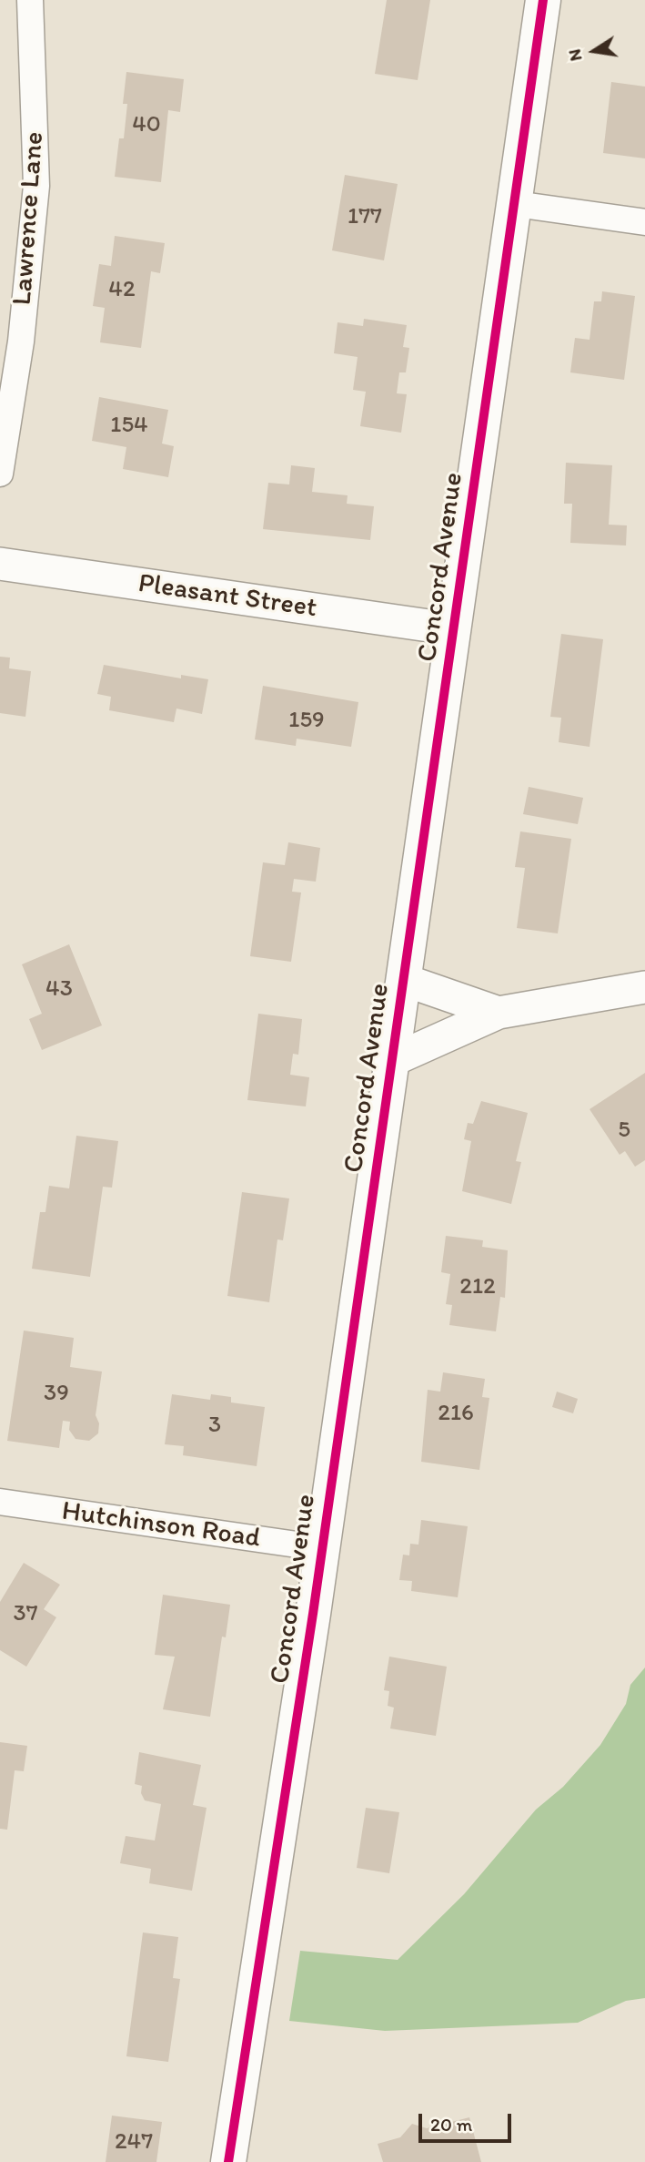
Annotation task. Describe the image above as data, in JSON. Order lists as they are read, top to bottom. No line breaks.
{"streets":{"main road":["Concord Avenue"],"street":["Lawrence Lane","Pleasant Street","Hutchinson Road"]},"crossings":[["Concord Avenue","Pleasant Street"],["Concord Avenue","Hutchinson Road"]],"house_numbers":["40","177","42","154","159","43","5","212","39","216","3","37","247"],"scale_bar":"20 m","north":"left"}
